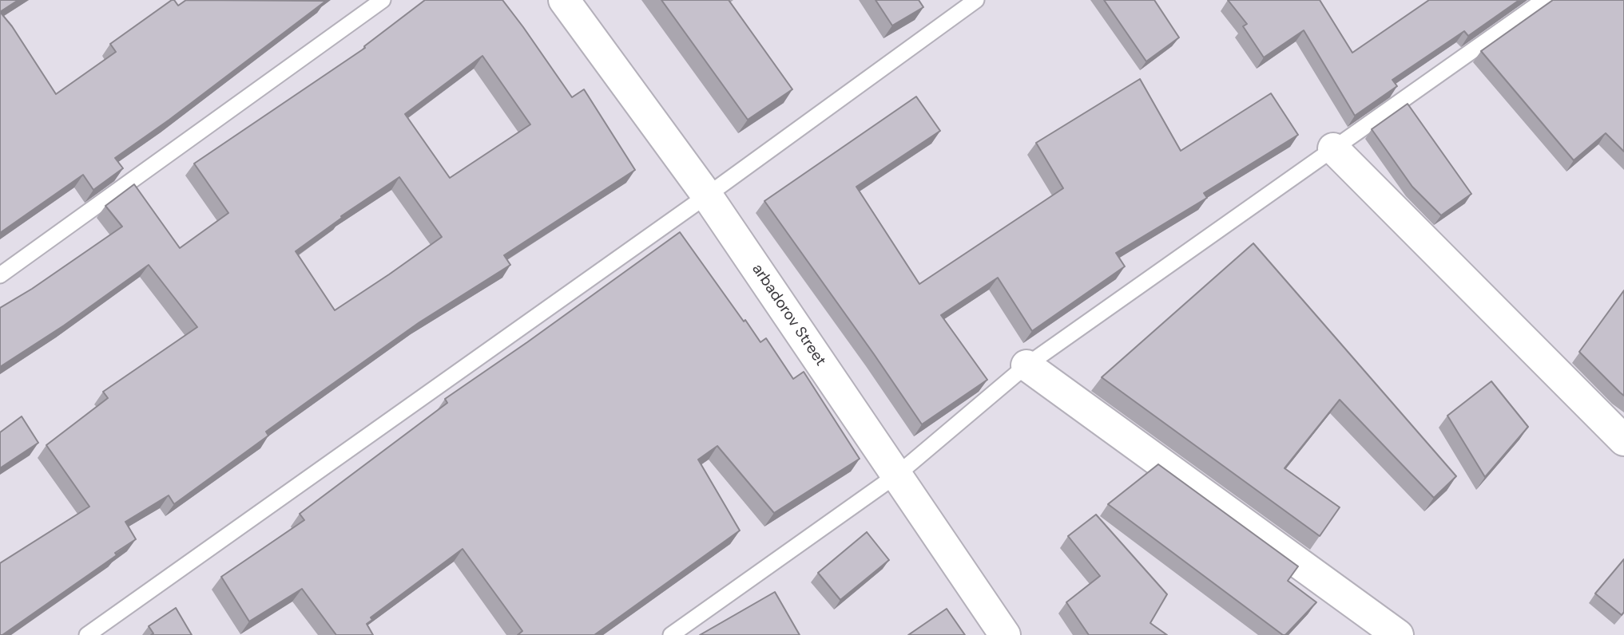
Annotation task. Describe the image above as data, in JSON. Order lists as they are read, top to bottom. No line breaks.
{"streets":{"street":["arbadorov Street"]}}
